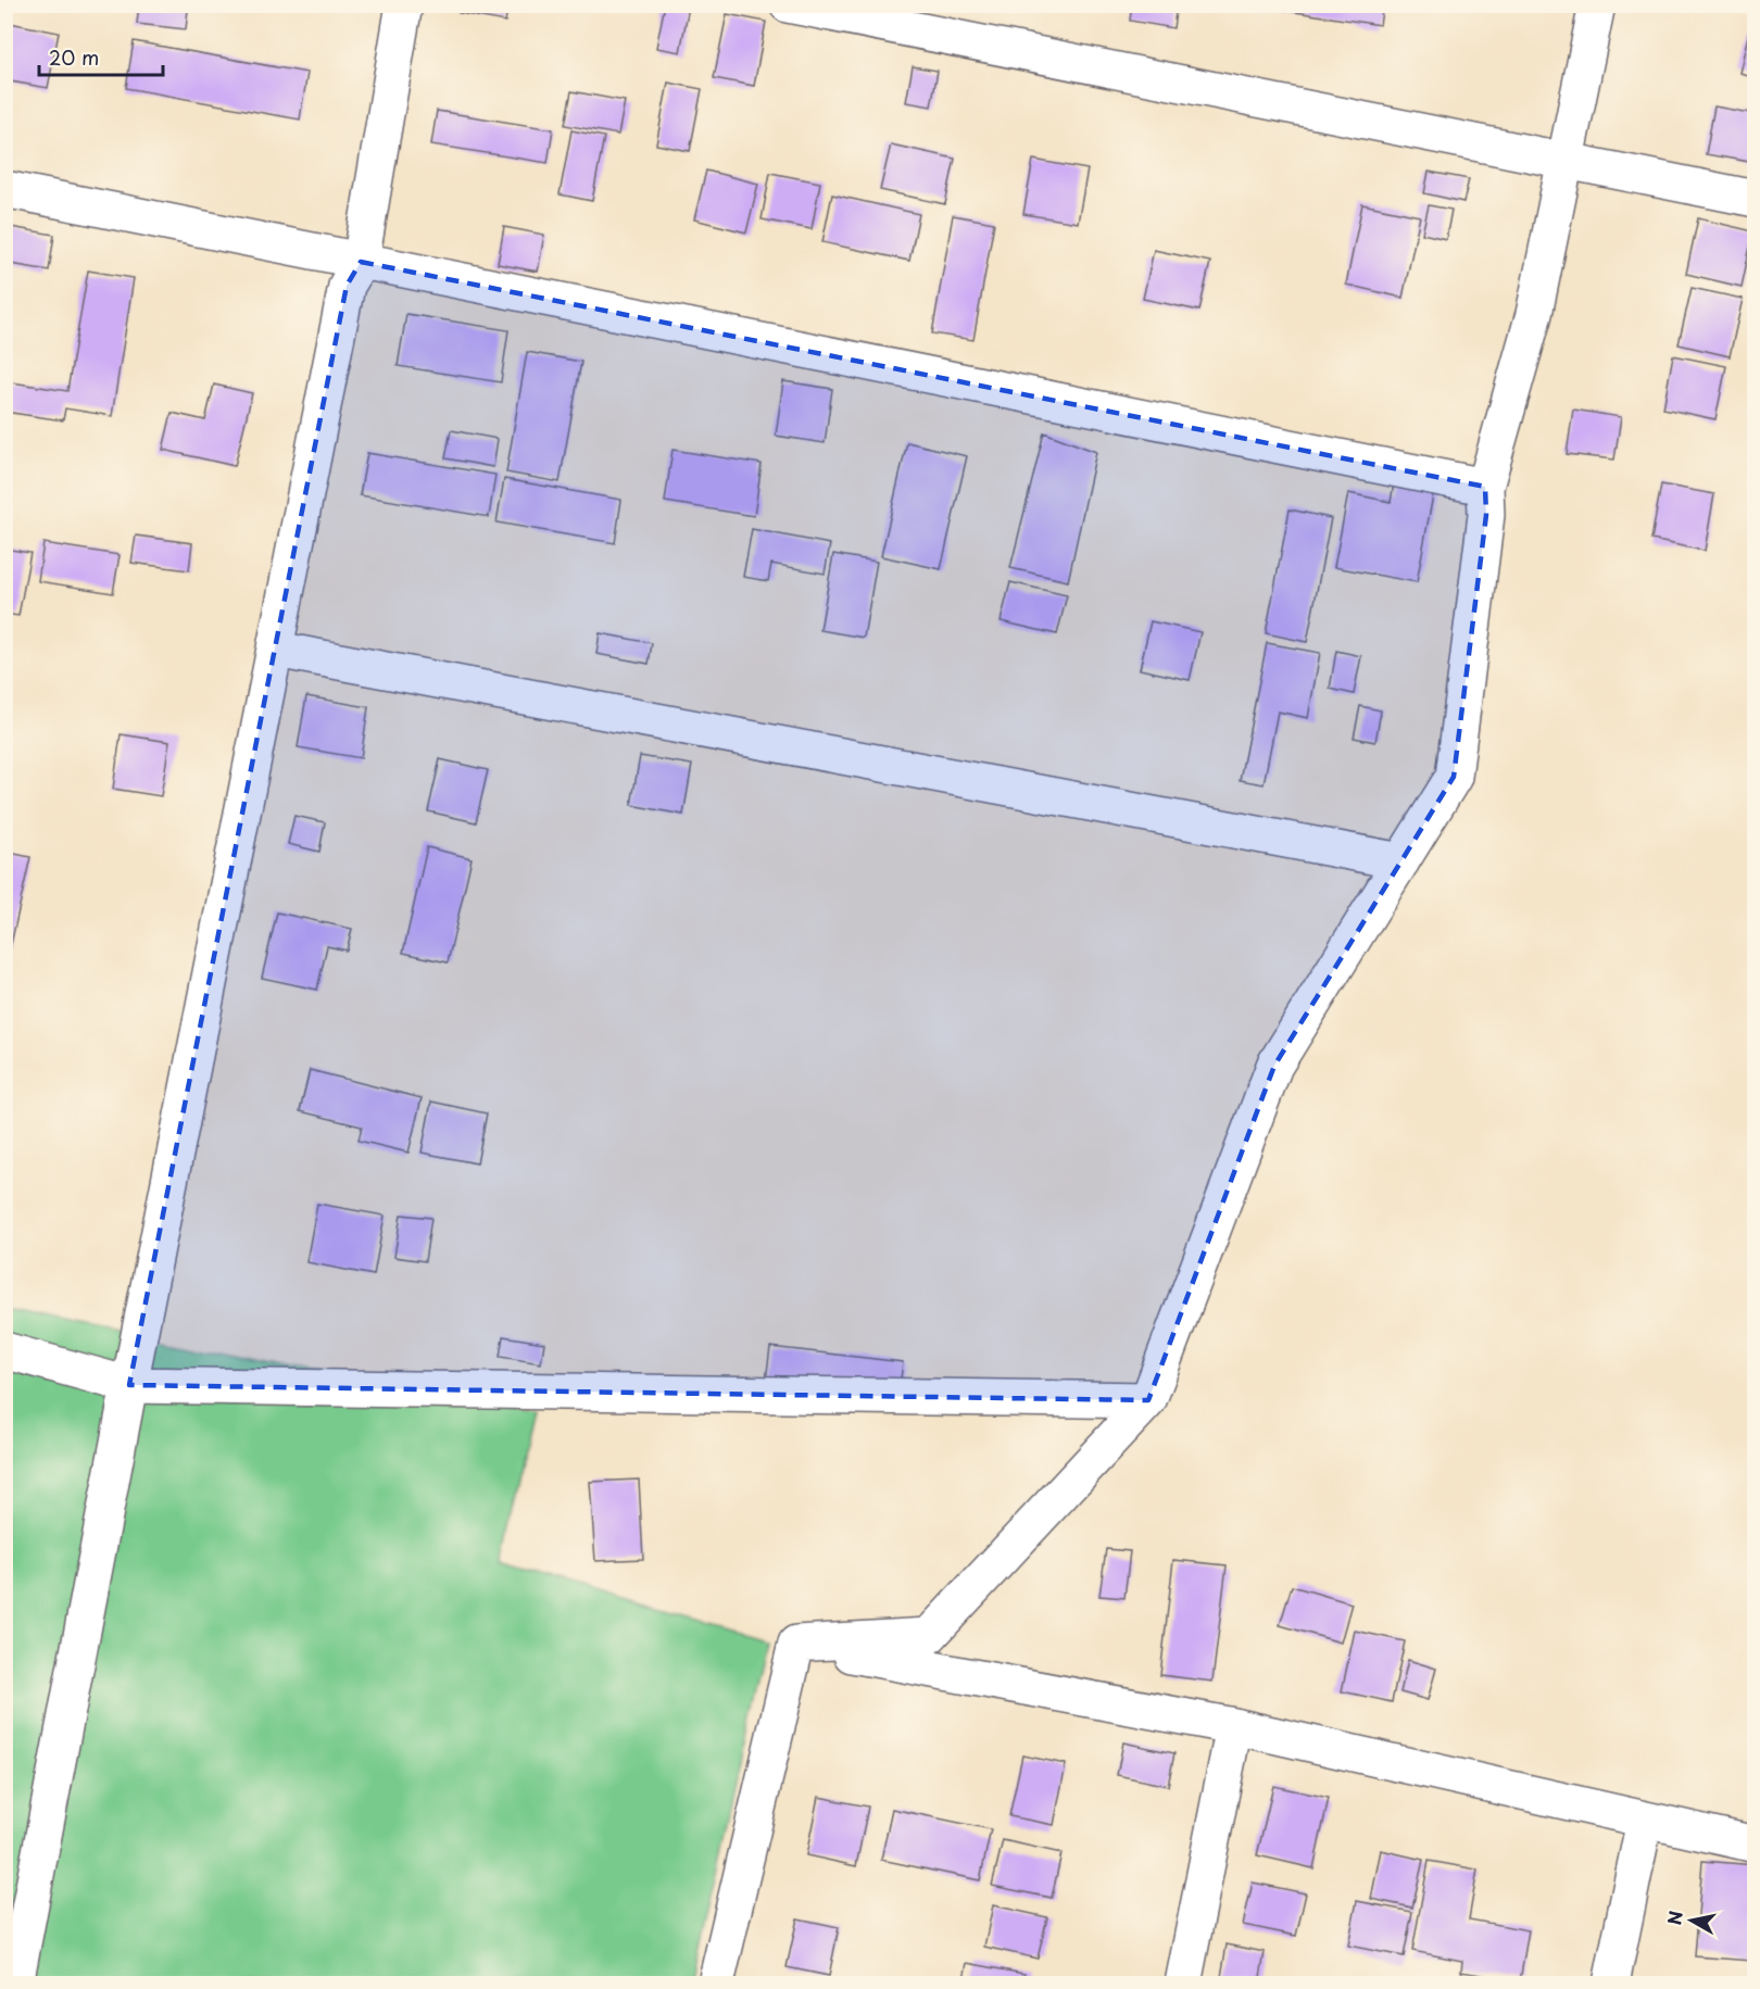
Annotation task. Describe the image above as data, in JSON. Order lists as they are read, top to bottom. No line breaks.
{"scale_bar":"20 m","north":"left"}
